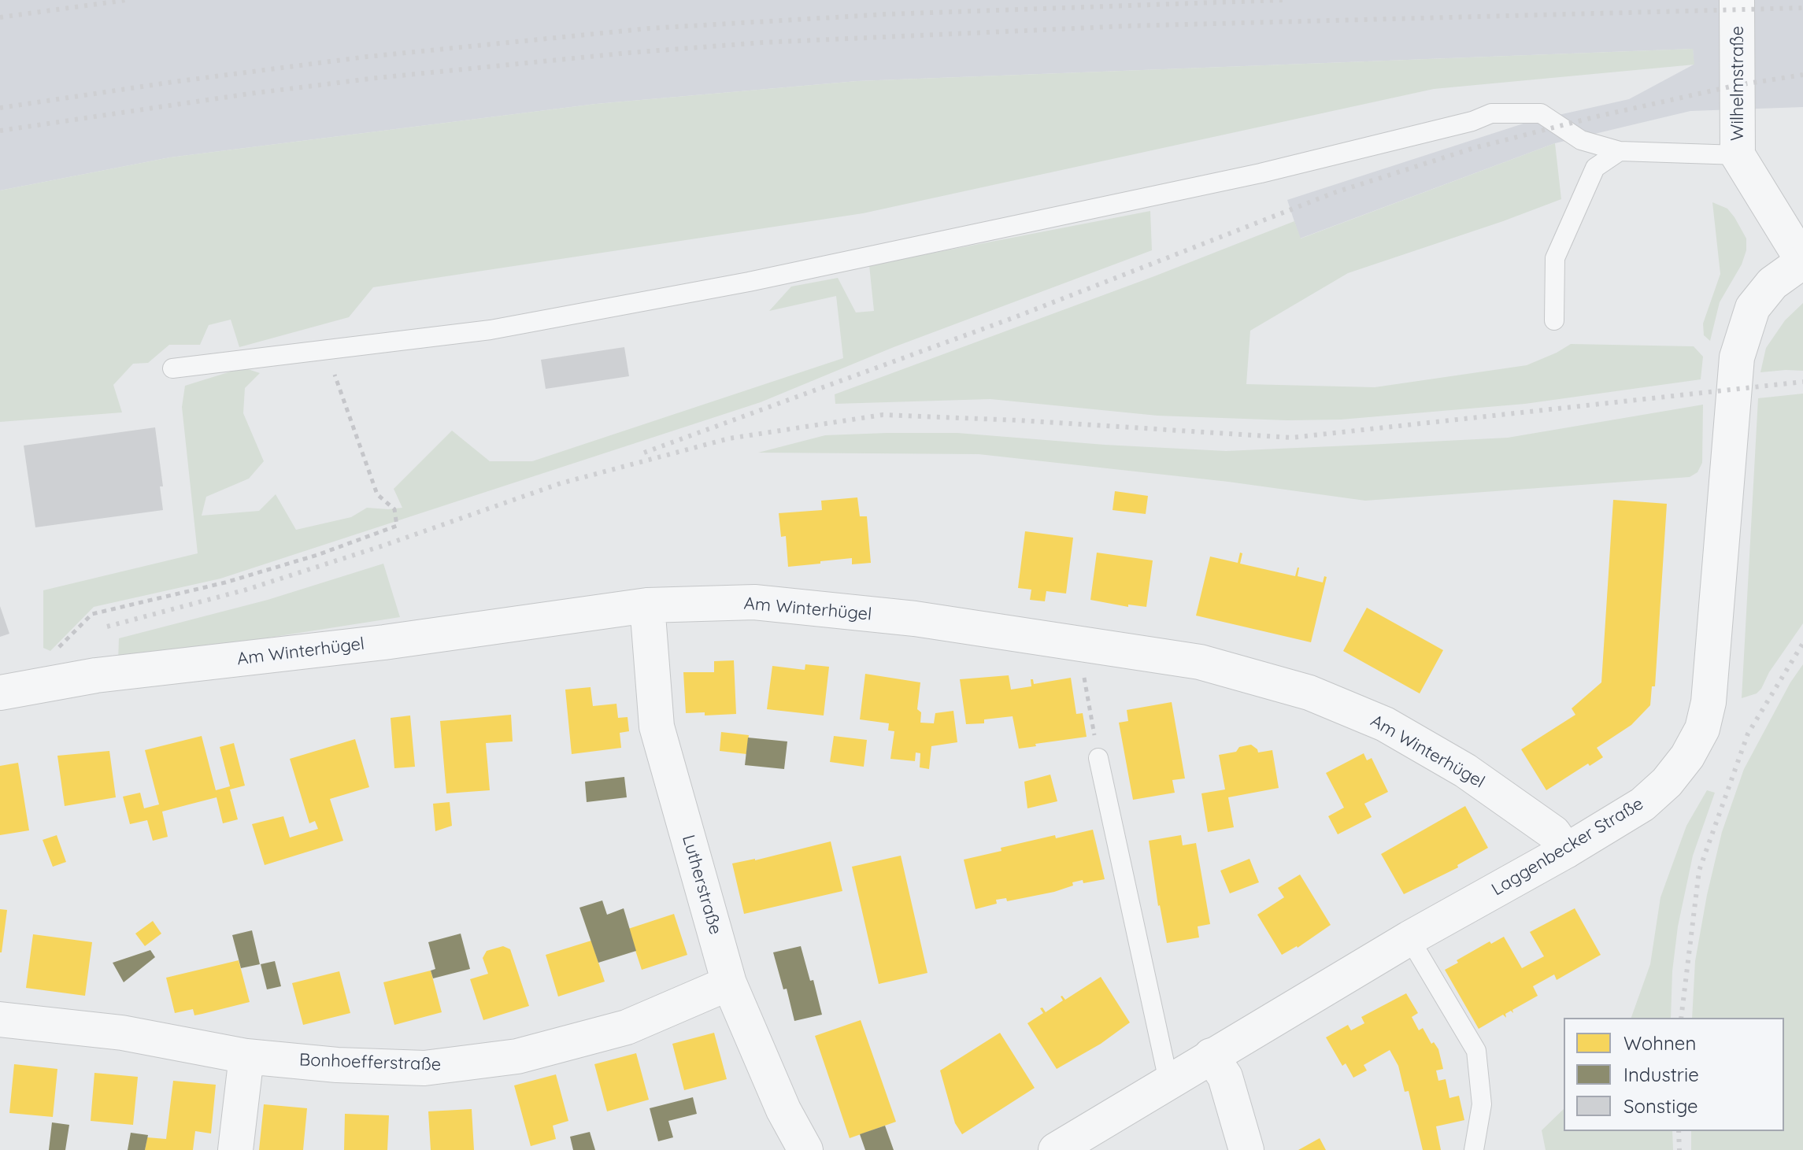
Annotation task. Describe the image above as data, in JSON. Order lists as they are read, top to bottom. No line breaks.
{"streets":{"street":["Wilhelmstraße","Am Winterhügel","Laggenbecker Straße","Lutherstraße","Bonhoefferstraße"]},"crossings":[["Wilhelmstraße","Laggenbecker Straße"],["Am Winterhügel","Laggenbecker Straße"],["Am Winterhügel","Lutherstraße"],["Lutherstraße","Bonhoefferstraße"]],"legend":["Wohnen","Industrie","Sonstige"]}
